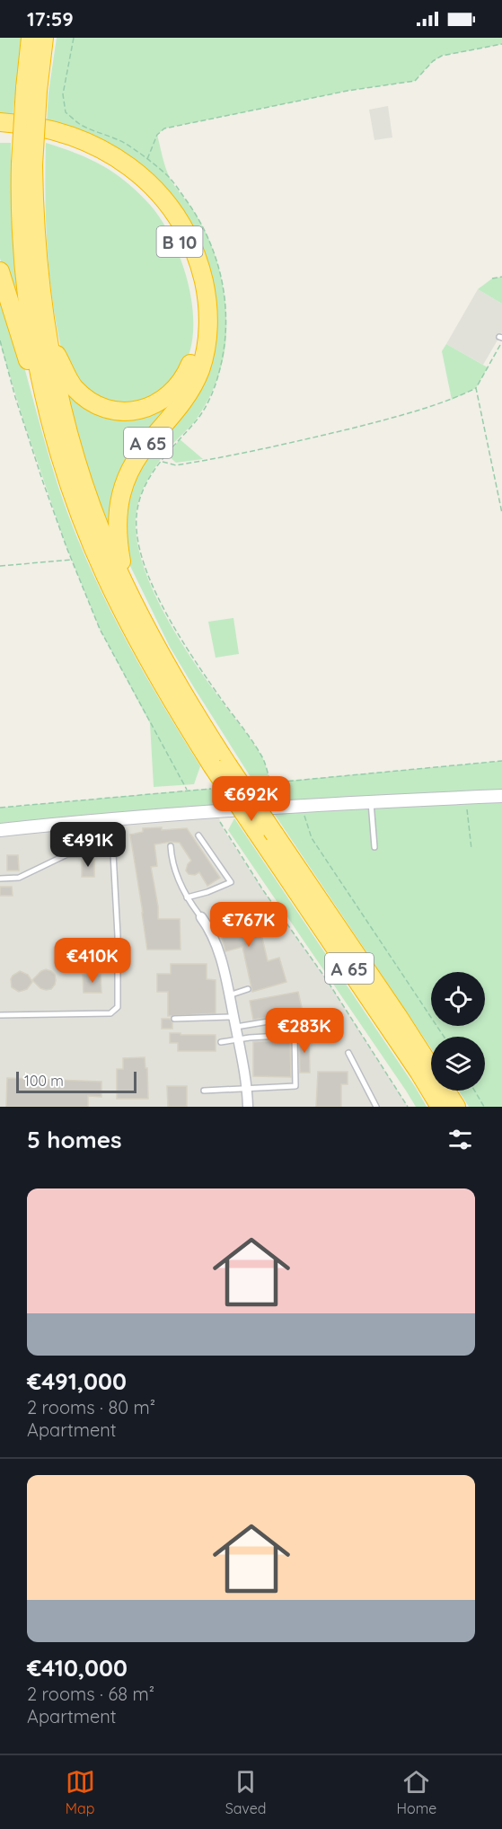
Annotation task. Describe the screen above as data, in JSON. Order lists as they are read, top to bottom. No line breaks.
{"streets":{"highway":["B 10","A 65"]},"crossings":[["B 10","A 65"]],"scale_bar":"100 m","page":{"status":"17:59","price":["€692K","€491K","€767K","€410K","€283K"],"scale":"100 m","heading":"5 homes","list":[{"name":"€491,000","note":"2 rooms · 80 m² · Apartment"},{"name":"€410,000","note":"2 rooms · 68 m² · Apartment"}],"tabs":["Map","Saved","Home"]}}
